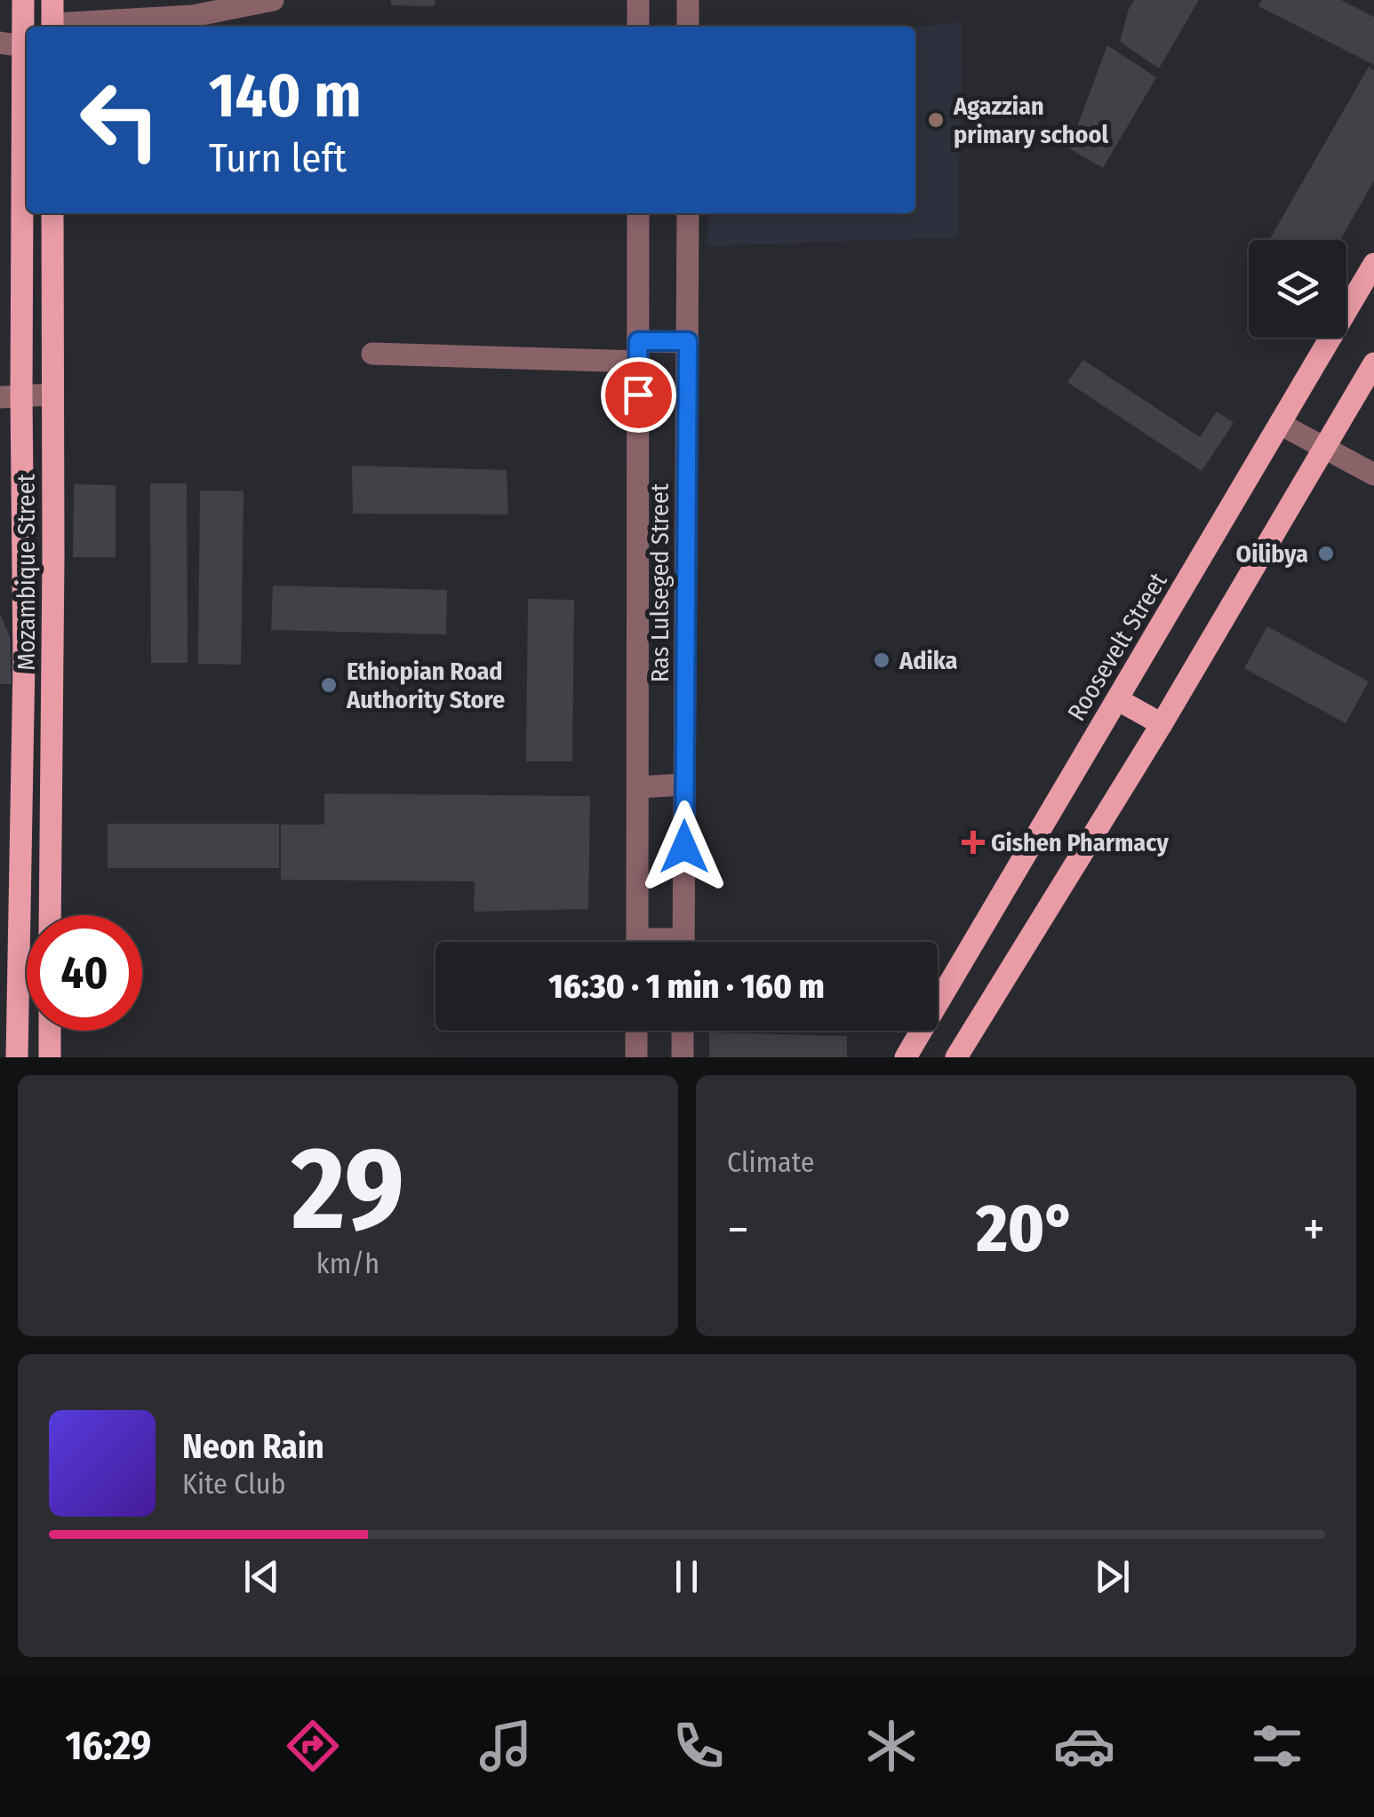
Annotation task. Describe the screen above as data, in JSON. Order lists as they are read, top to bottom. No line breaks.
{"streets":{"main road":["Mozambique Street","Roosevelt Street"],"street":["Ras Lulseged Street"]},"places":{"other":["Agazzian primary school","Oilibya","Adika","Ethiopian Road Authority Store"],"health":["Gishen Pharmacy"]},"page":{"turn":["140 m","Turn left"],"limit":"40","trip":"16:30 · 1 min · 160 m","tile":[["29","km/h"],"Climate"],"heat":["−","20°","+"],"song":["Neon Rain","Kite Club"],"tabs":"16:29"}}
